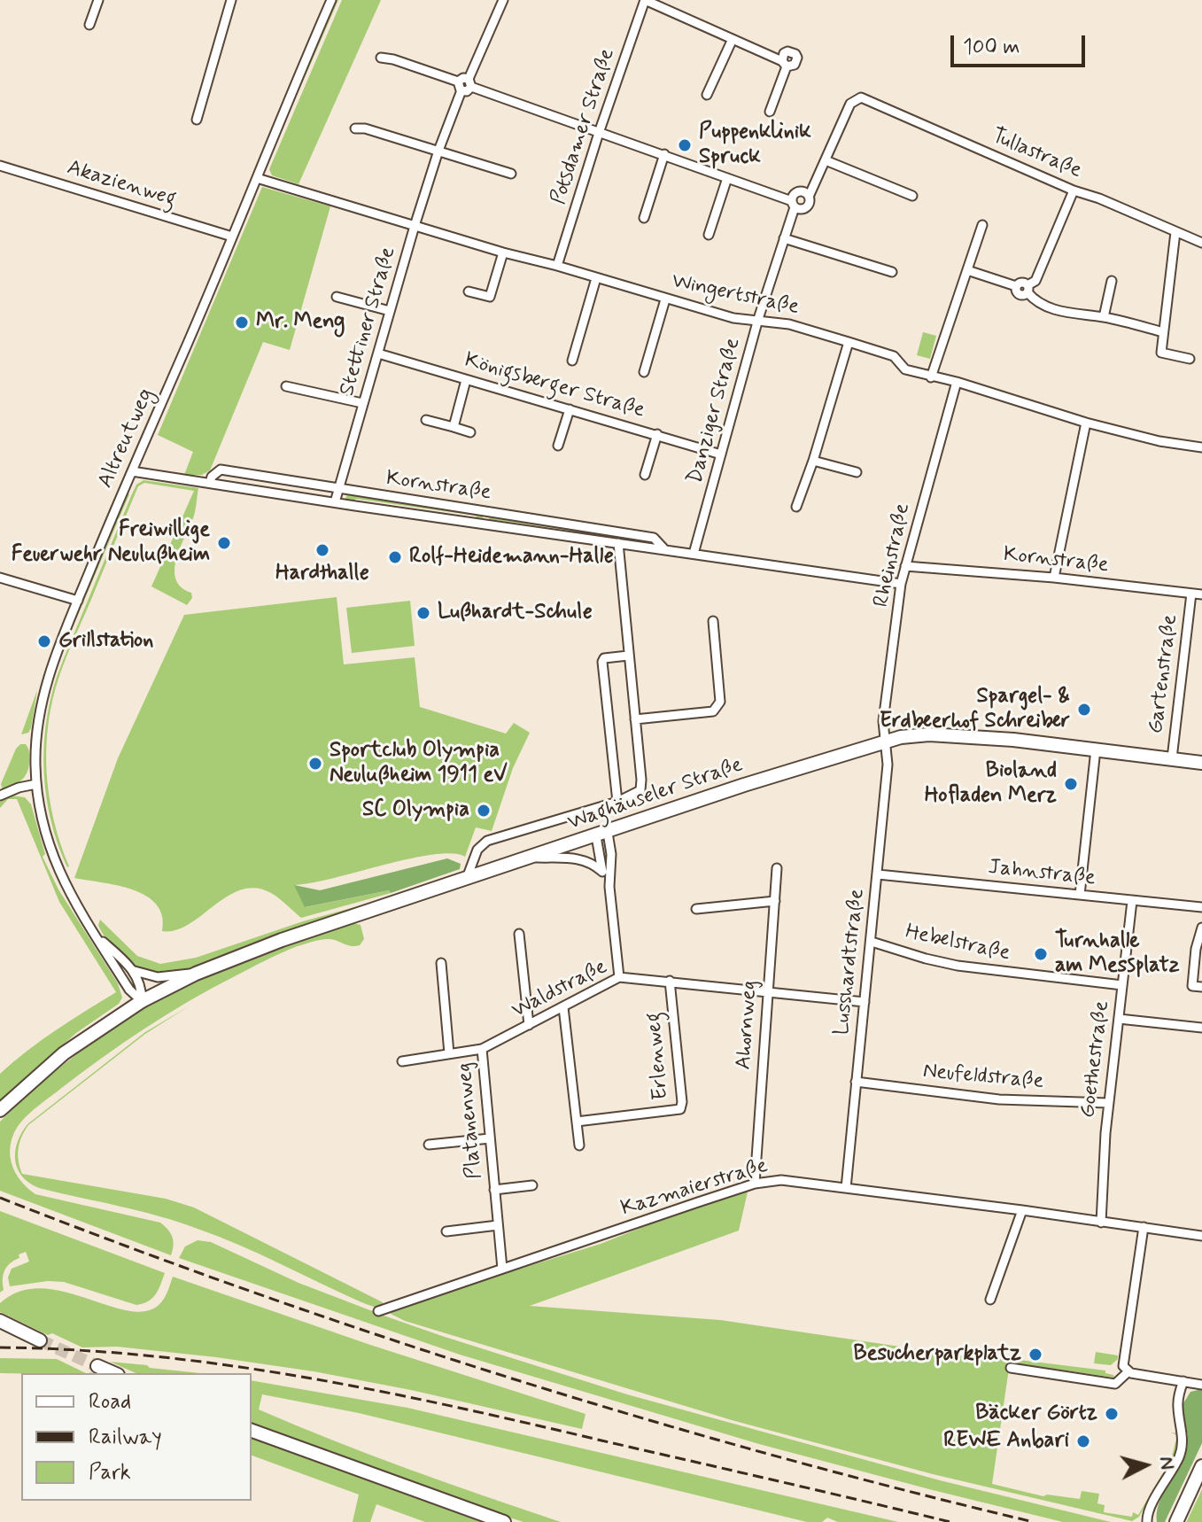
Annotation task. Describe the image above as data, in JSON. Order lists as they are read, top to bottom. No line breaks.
{"streets":{"street":["Potsdamer Straße","Tullastraße","Akazienweg","Wingertstraße","Stettiner Straße","Königsberger Straße","Danziger Straße","Altreutweg","Kornstraße","Rheinstraße","Gartenstraße","Waghäuseler Straße","Jahnstraße","Hebelstraße","Lusshardtstraße","Waldstraße","Ahornweg","Erlenweg","Goethestraße","Neufeldstraße","Platanenweg","Kazmaierstraße"]},"crossings":[["Potsdamer Straße","Wingertstraße"],["Akazienweg","Altreutweg"],["Wingertstraße","Stettiner Straße"],["Wingertstraße","Danziger Straße"],["Wingertstraße","Altreutweg"],["Wingertstraße","Rheinstraße"],["Stettiner Straße","Königsberger Straße"],["Stettiner Straße","Kornstraße"],["Königsberger Straße","Danziger Straße"],["Danziger Straße","Kornstraße"],["Altreutweg","Kornstraße"],["Altreutweg","Waghäuseler Straße"],["Kornstraße","Rheinstraße"],["Kornstraße","Gartenstraße"],["Rheinstraße","Waghäuseler Straße"],["Rheinstraße","Lusshardtstraße"],["Gartenstraße","Waghäuseler Straße"],["Waghäuseler Straße","Lusshardtstraße"],["Jahnstraße","Lusshardtstraße"],["Jahnstraße","Goethestraße"],["Hebelstraße","Lusshardtstraße"],["Hebelstraße","Goethestraße"],["Lusshardtstraße","Waldstraße"],["Lusshardtstraße","Neufeldstraße"],["Lusshardtstraße","Kazmaierstraße"],["Waldstraße","Ahornweg"],["Waldstraße","Erlenweg"],["Waldstraße","Platanenweg"],["Ahornweg","Kazmaierstraße"],["Goethestraße","Neufeldstraße"],["Goethestraße","Kazmaierstraße"],["Platanenweg","Kazmaierstraße"]],"places":["Puppenklinik Spruck","Mr. Meng","Freiwillige Feuerwehr Neulußheim","Hardthalle","Rolf-Heidemann-Halle","Lußhardt-Schule","Grillstation","Spargel- & Erdbeerhof Schreiber","Sportclub Olympia Neulußheim 1911 eV","Bioland Hofladen Merz","SC Olympia","Turnhalle am Messplatz","Besucherparkplatz","Bäcker Görtz","REWE Anbari"],"legend":["Road","Railway","Park"],"scale_bar":"100 m","north":"right"}
